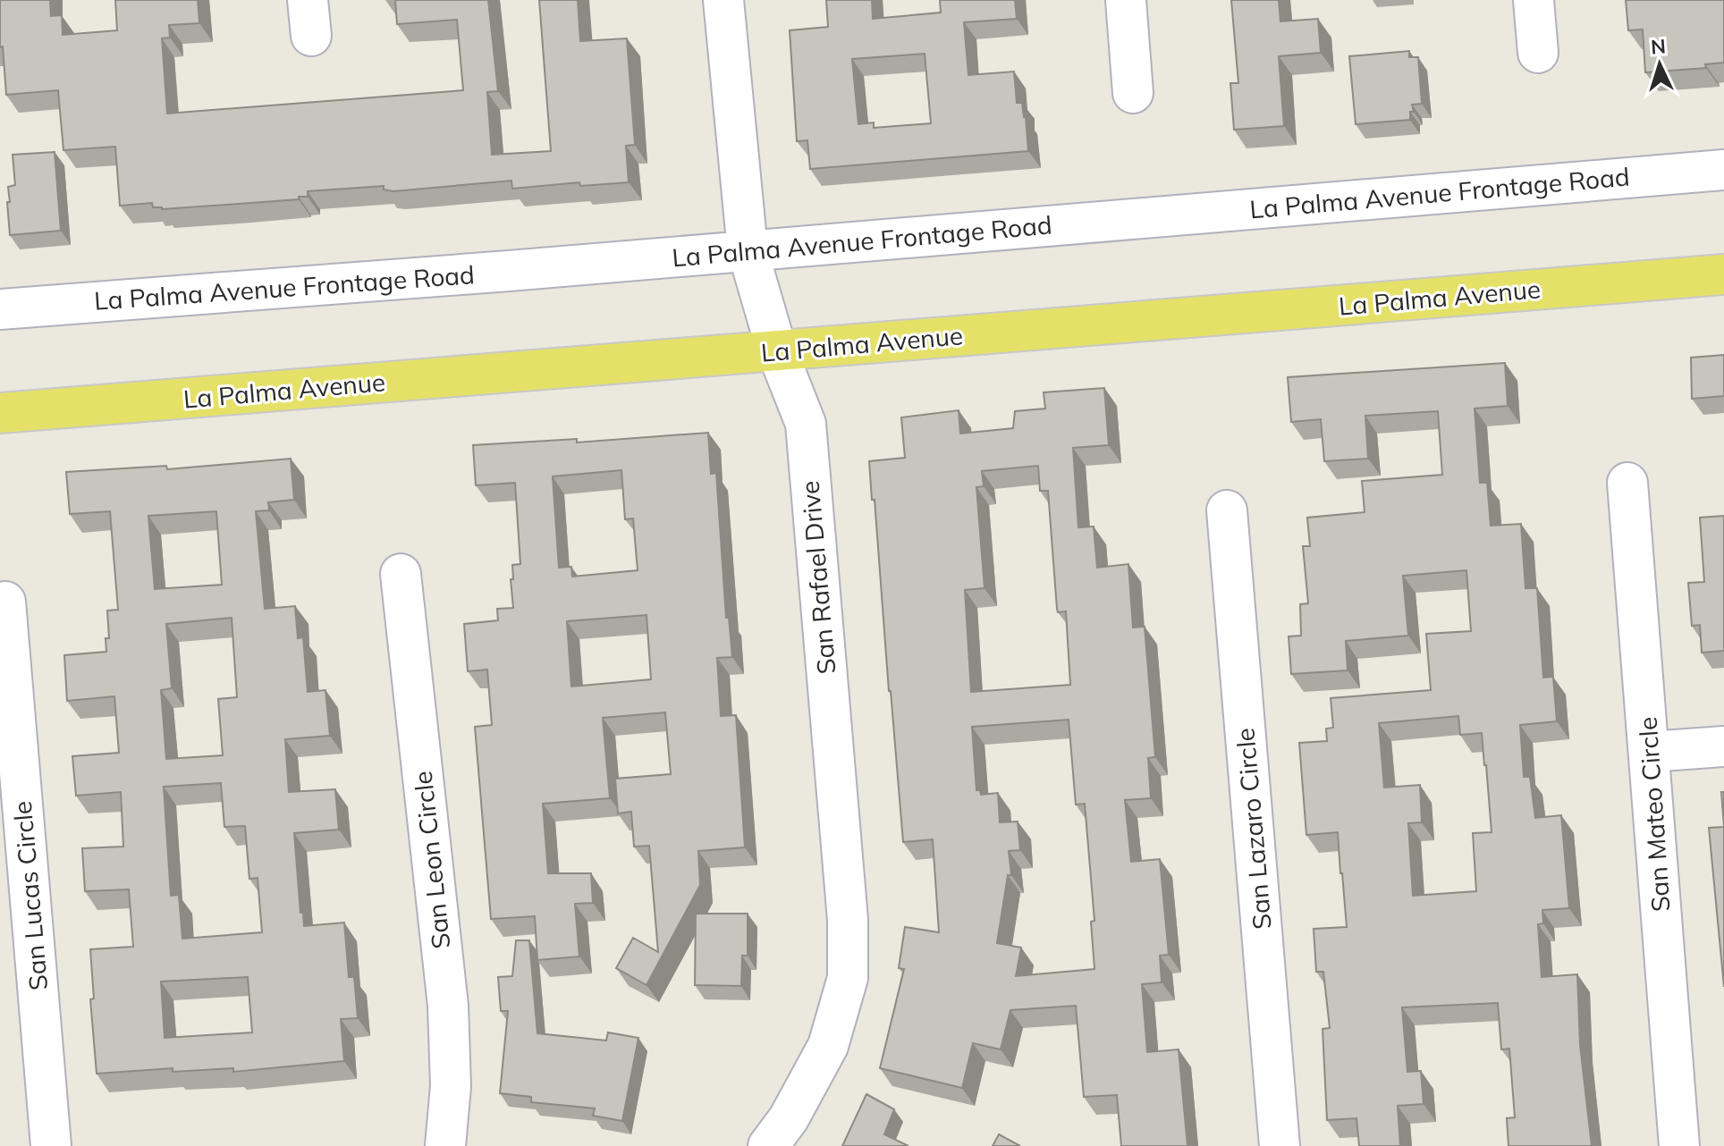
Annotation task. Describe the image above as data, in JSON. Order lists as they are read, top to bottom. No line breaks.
{"streets":{"main road":["La Palma Avenue"],"street":["La Palma Avenue Frontage Road","San Rafael Drive","San Mateo Circle","San Lazaro Circle","San Leon Circle","San Lucas Circle"]},"crossings":[["La Palma Avenue Frontage Road","San Rafael Drive"],["La Palma Avenue","San Rafael Drive"]],"north":"top"}
